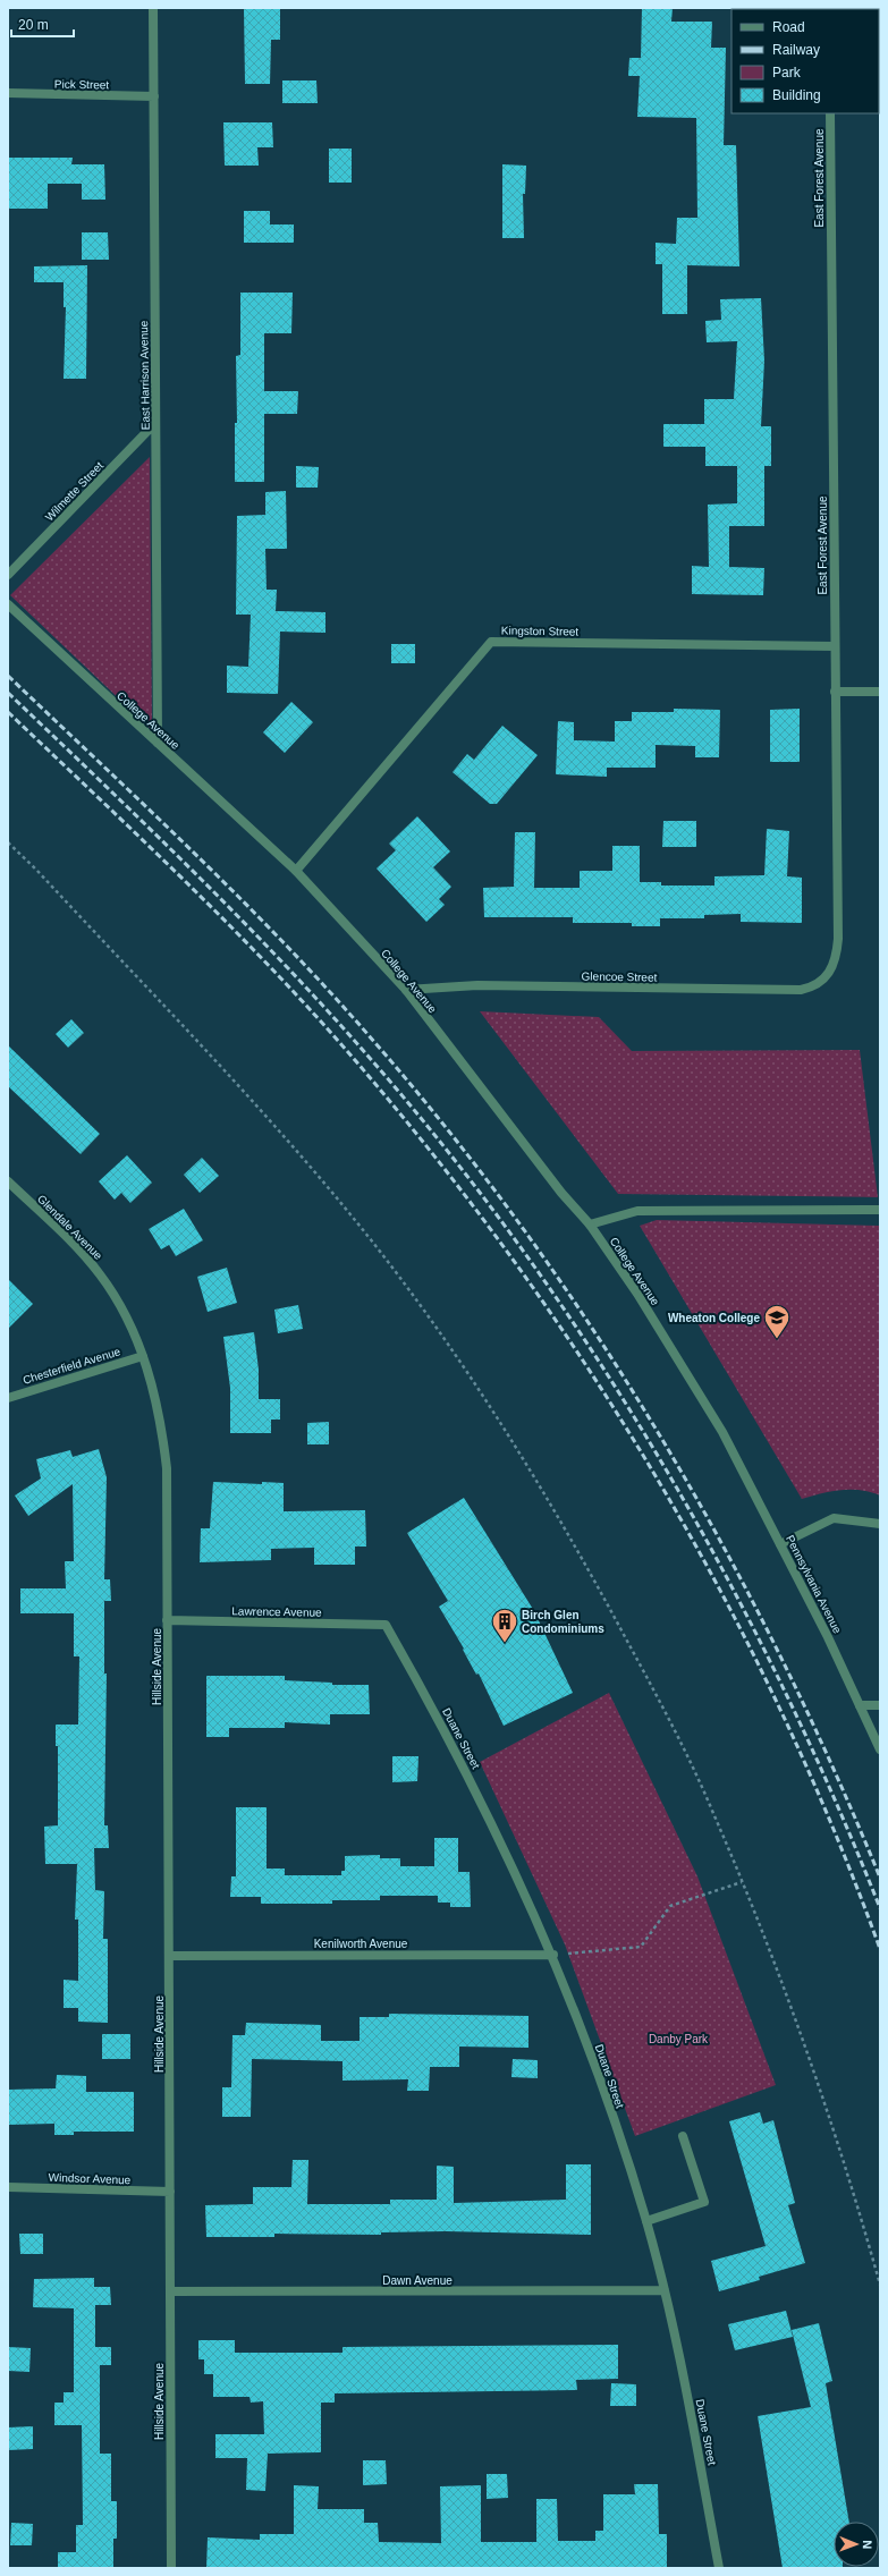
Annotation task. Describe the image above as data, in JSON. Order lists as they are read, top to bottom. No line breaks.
{"streets":{"street":["Pick Street","East Forest Avenue","East Harrison Avenue","Wilmette Street","Kingston Street","College Avenue","Glencoe Street","Glendale Avenue","Chesterfield Avenue","Pennsylvania Avenue","Lawrence Avenue","Hillside Avenue","Duane Street","Kenilworth Avenue","Windsor Avenue","Dawn Avenue"]},"crossings":[["Pick Street","East Harrison Avenue"],["East Forest Avenue","Kingston Street"],["East Forest Avenue","Glencoe Street"],["East Harrison Avenue","Wilmette Street"],["East Harrison Avenue","College Avenue"],["Kingston Street","College Avenue"],["College Avenue","Glencoe Street"],["College Avenue","Pennsylvania Avenue"],["Glendale Avenue","Chesterfield Avenue"],["Glendale Avenue","Hillside Avenue"],["Lawrence Avenue","Hillside Avenue"],["Lawrence Avenue","Duane Street"],["Hillside Avenue","Kenilworth Avenue"],["Hillside Avenue","Windsor Avenue"],["Hillside Avenue","Dawn Avenue"],["Duane Street","Kenilworth Avenue"],["Duane Street","Dawn Avenue"]],"parks":["Danby Park"],"places":{"school or university":["Wheaton College"],"building":["Birch Glen Condominiums"]},"legend":["Road","Railway","Park","Building"],"scale_bar":"20 m","north":"right"}
